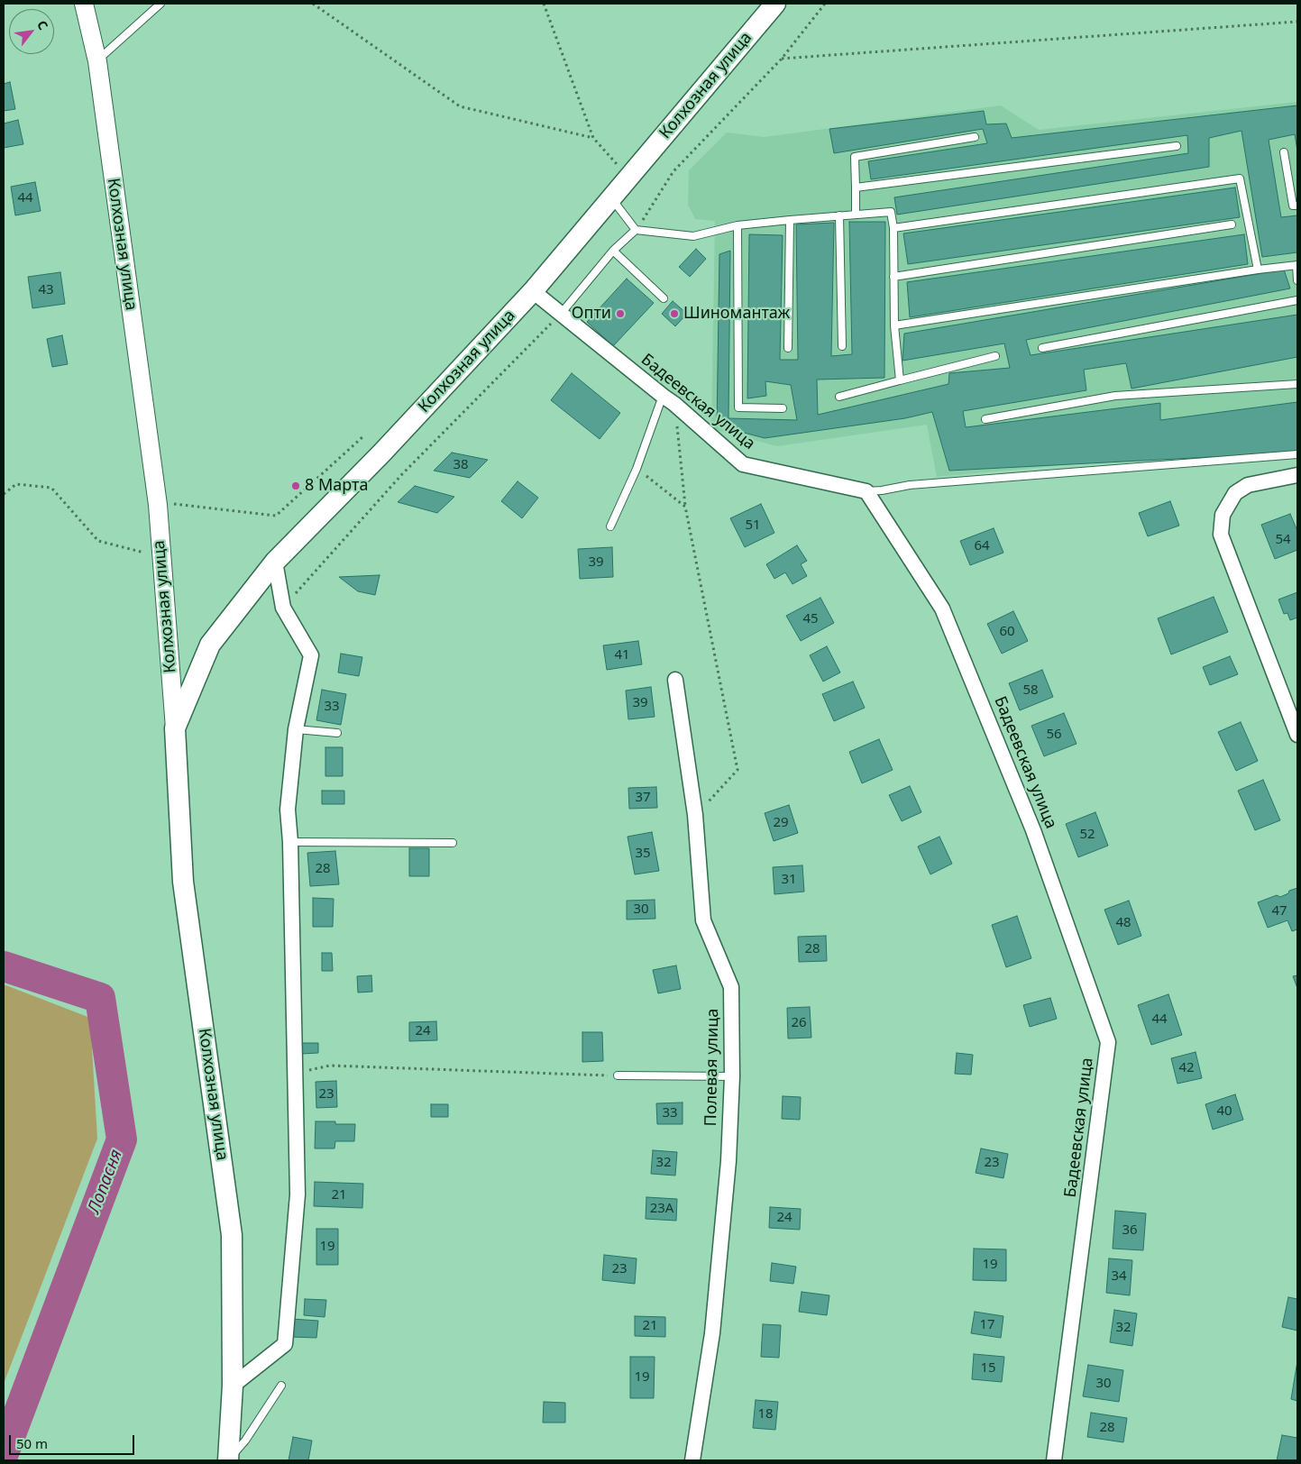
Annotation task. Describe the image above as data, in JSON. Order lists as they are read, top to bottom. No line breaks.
{"streets":{"main road":["Колхозная улица"],"street":["Бадеевская улица","Полевая улица"]},"crossings":[["Колхозная улица","Бадеевская улица"]],"water":["Лопасня"],"places":["Опти","Шиномантаж","8 Марта"],"house_numbers":["44","43","38","51","54","64","39","45","60","41","58","39","33","56","37","29","52","35","28","31","30","47","48","28","44","26","24","42","23","40","33","32","23","21","23А","24","36","19","19","23","34","17","21","32","15","19","30","18","28"],"scale_bar":"50 m","north":"top right"}
